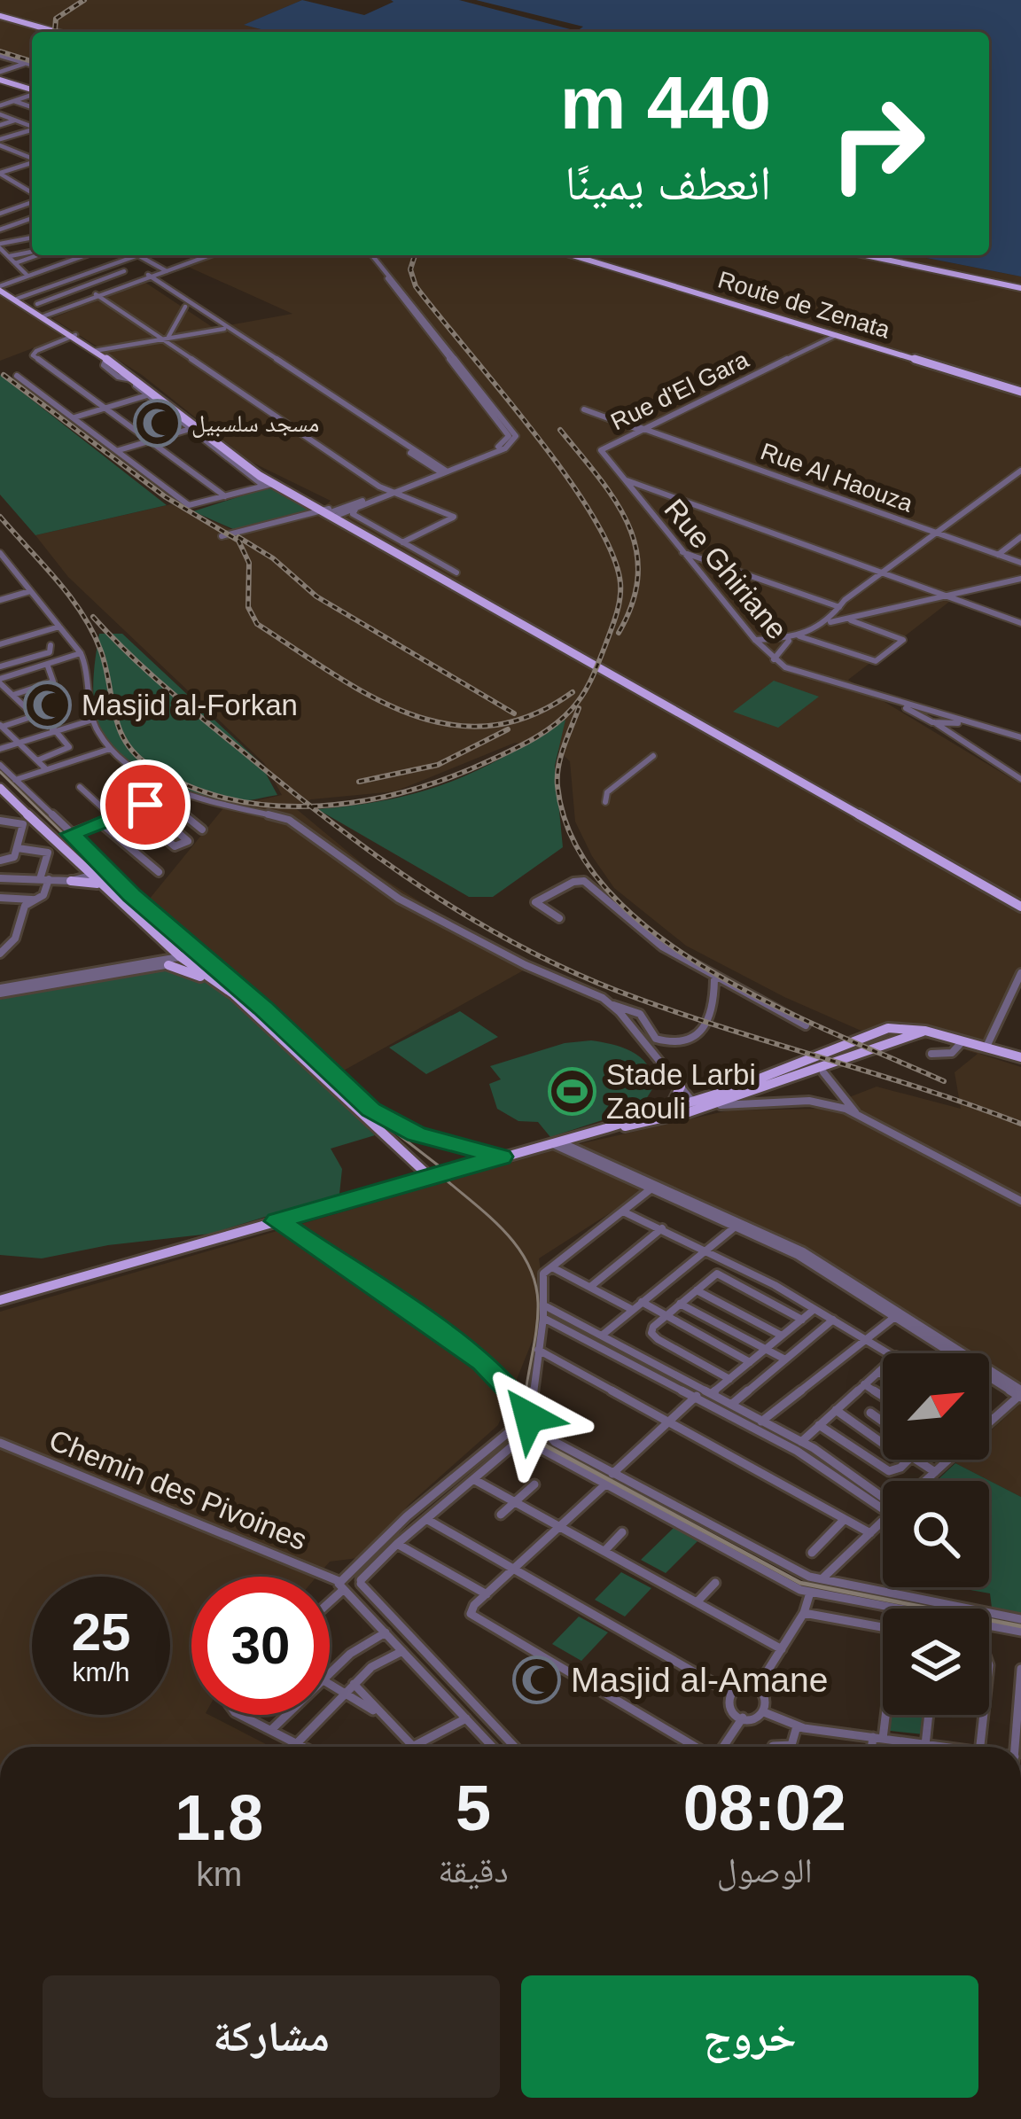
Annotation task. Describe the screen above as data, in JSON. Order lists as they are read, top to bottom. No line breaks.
{"streets":{"main road":["Route de Zenata"],"street":["Rue d'El Gara","Rue Al Haouza","Rue Ghiriane","Chemin des Pivoines"]},"crossings":[["Route de Zenata","Rue d'El Gara"],["Rue d'El Gara","Rue Al Haouza"],["Rue d'El Gara","Rue Ghiriane"]],"places":{"mosque":["مسجد سلسبيل","Masjid al-Forkan","Masjid al-Amane"],"sports":["Stade Larbi Zaouli"]},"north":"top right","page":{"turn":["440 m","انعطف يمينًا"],"speed":"25 km/h","limit":"30","eta":["08:02","الوصول","5","دقيقة","1.8","km"],"buttons":["خروج","مشاركة"]}}
